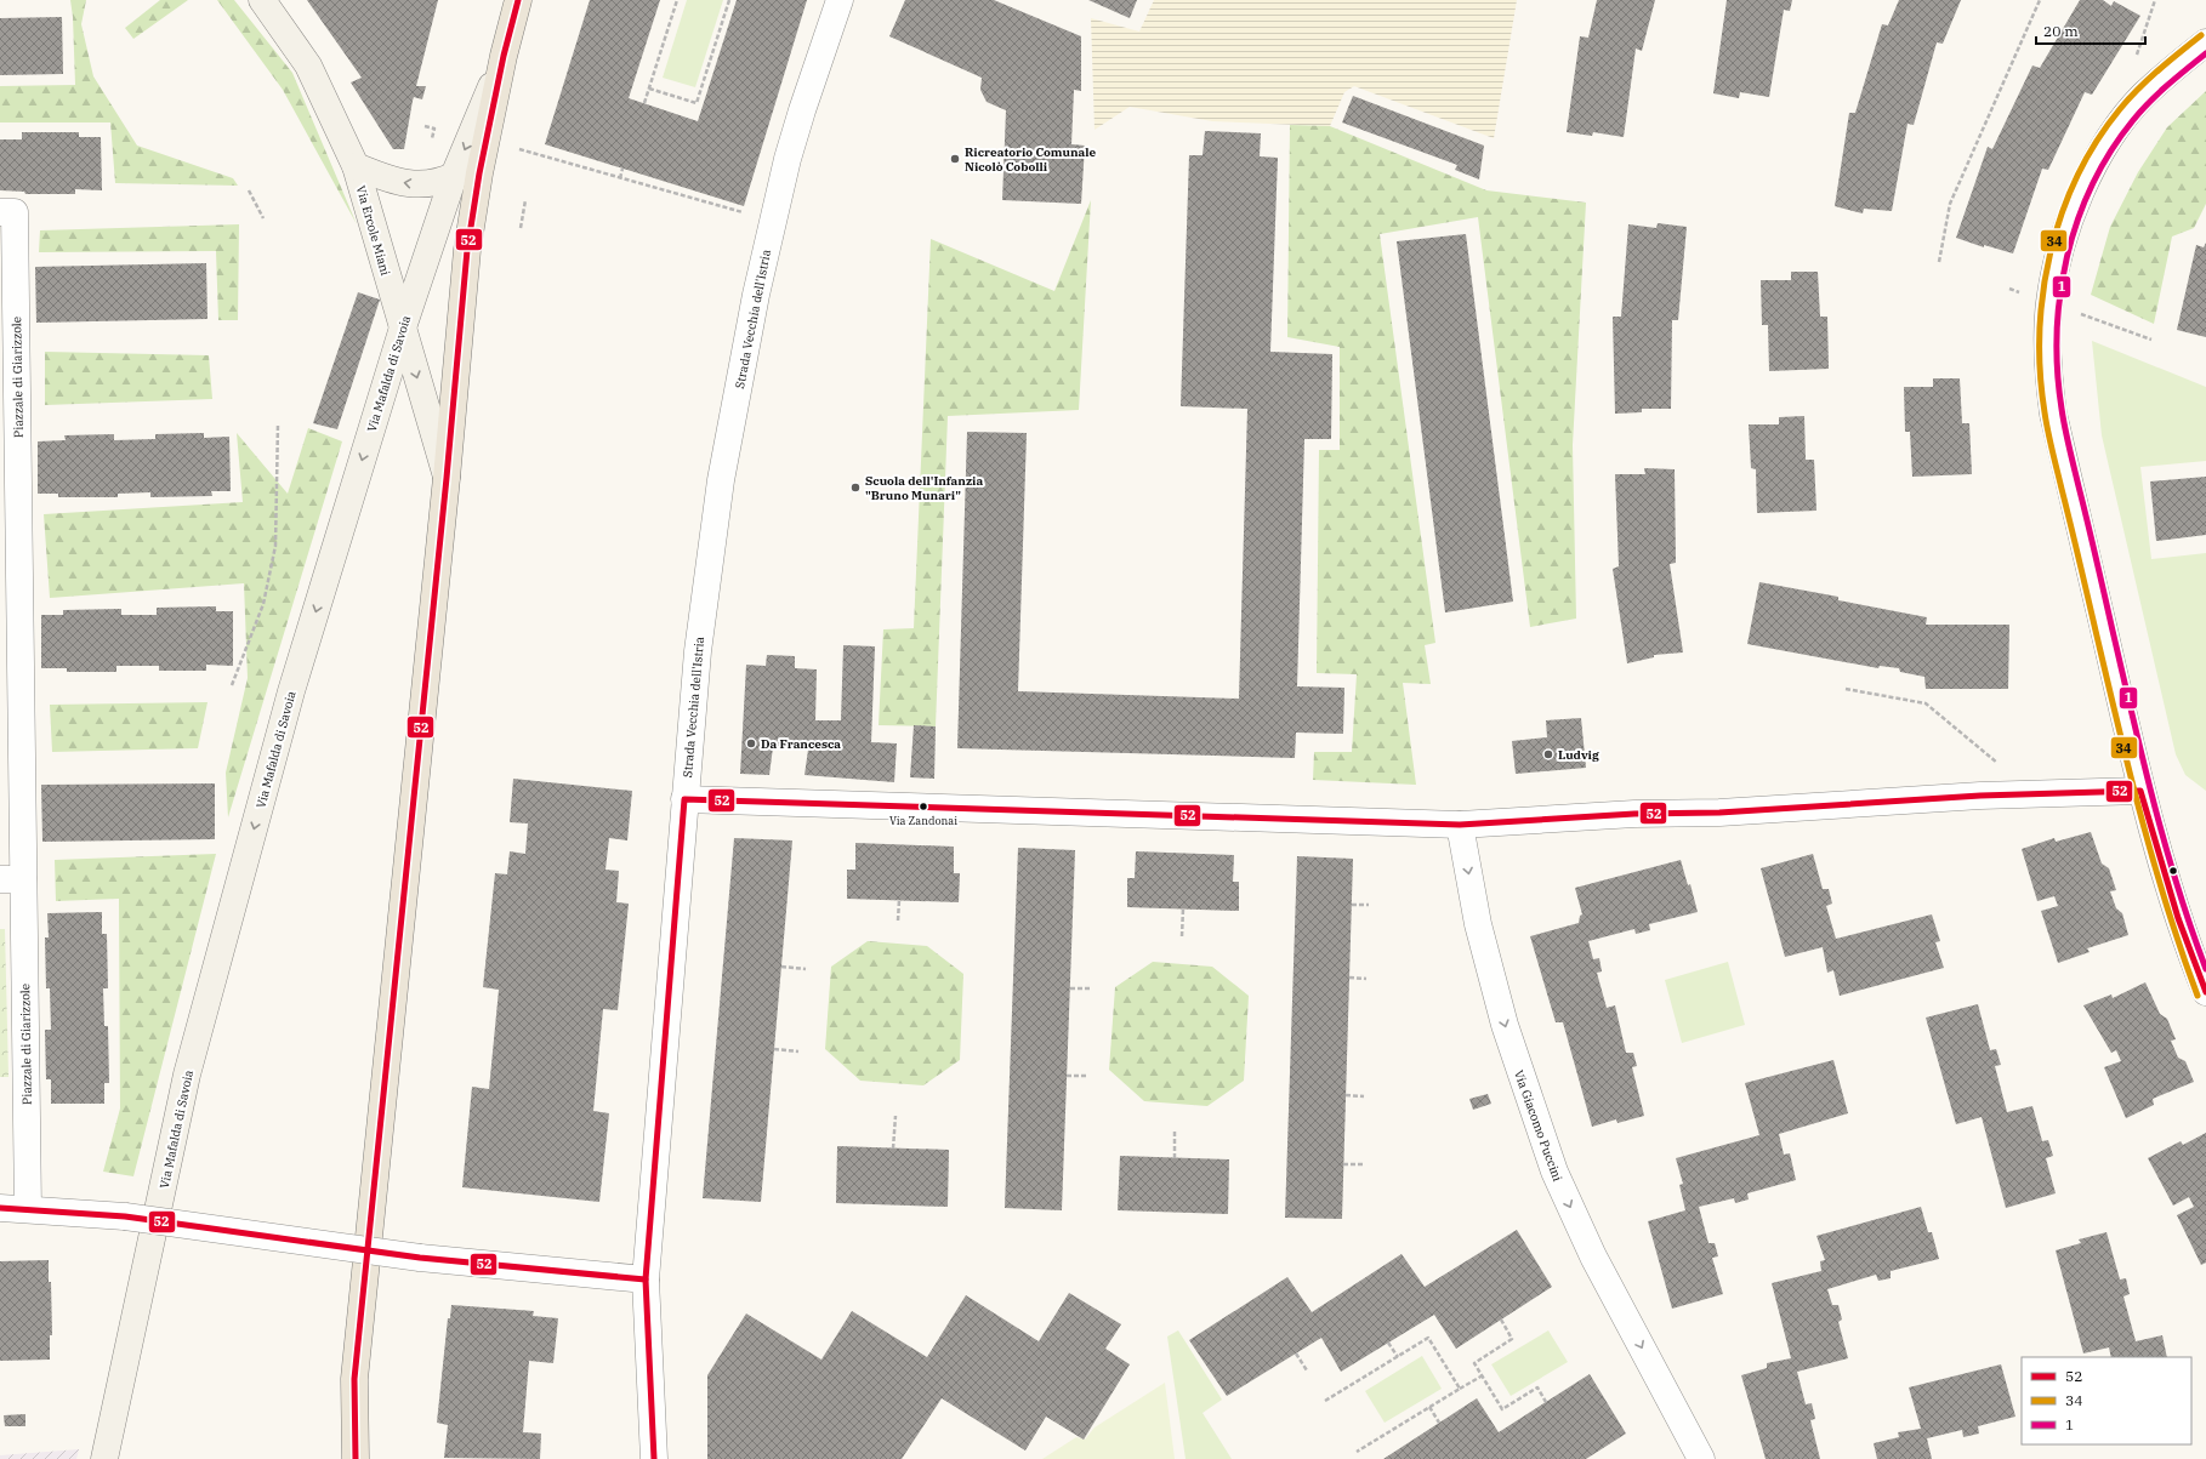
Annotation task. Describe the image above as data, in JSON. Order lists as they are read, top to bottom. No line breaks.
{"streets":{"street":["Via Ercole Miani","Strada Vecchia dell'Istria","Via Mafalda di Savoia","Piazzale di Giarizzole","Via Giacomo Puccini"]},"crossings":[["Via Ercole Miani","Via Mafalda di Savoia"]],"one_way":["Via Mafalda di Savoia","Via Giacomo Puccini"],"places":["Ricreatorio Comunale Nicolò Cobolli","Scuola dell'Infanzia \"Bruno Munari\"","Da Francesca","Ludvig","Via Zandonai"],"lines":["transit line 52","transit line 34","transit line 1"],"legend":["52","34","1"],"scale_bar":"20 m"}
